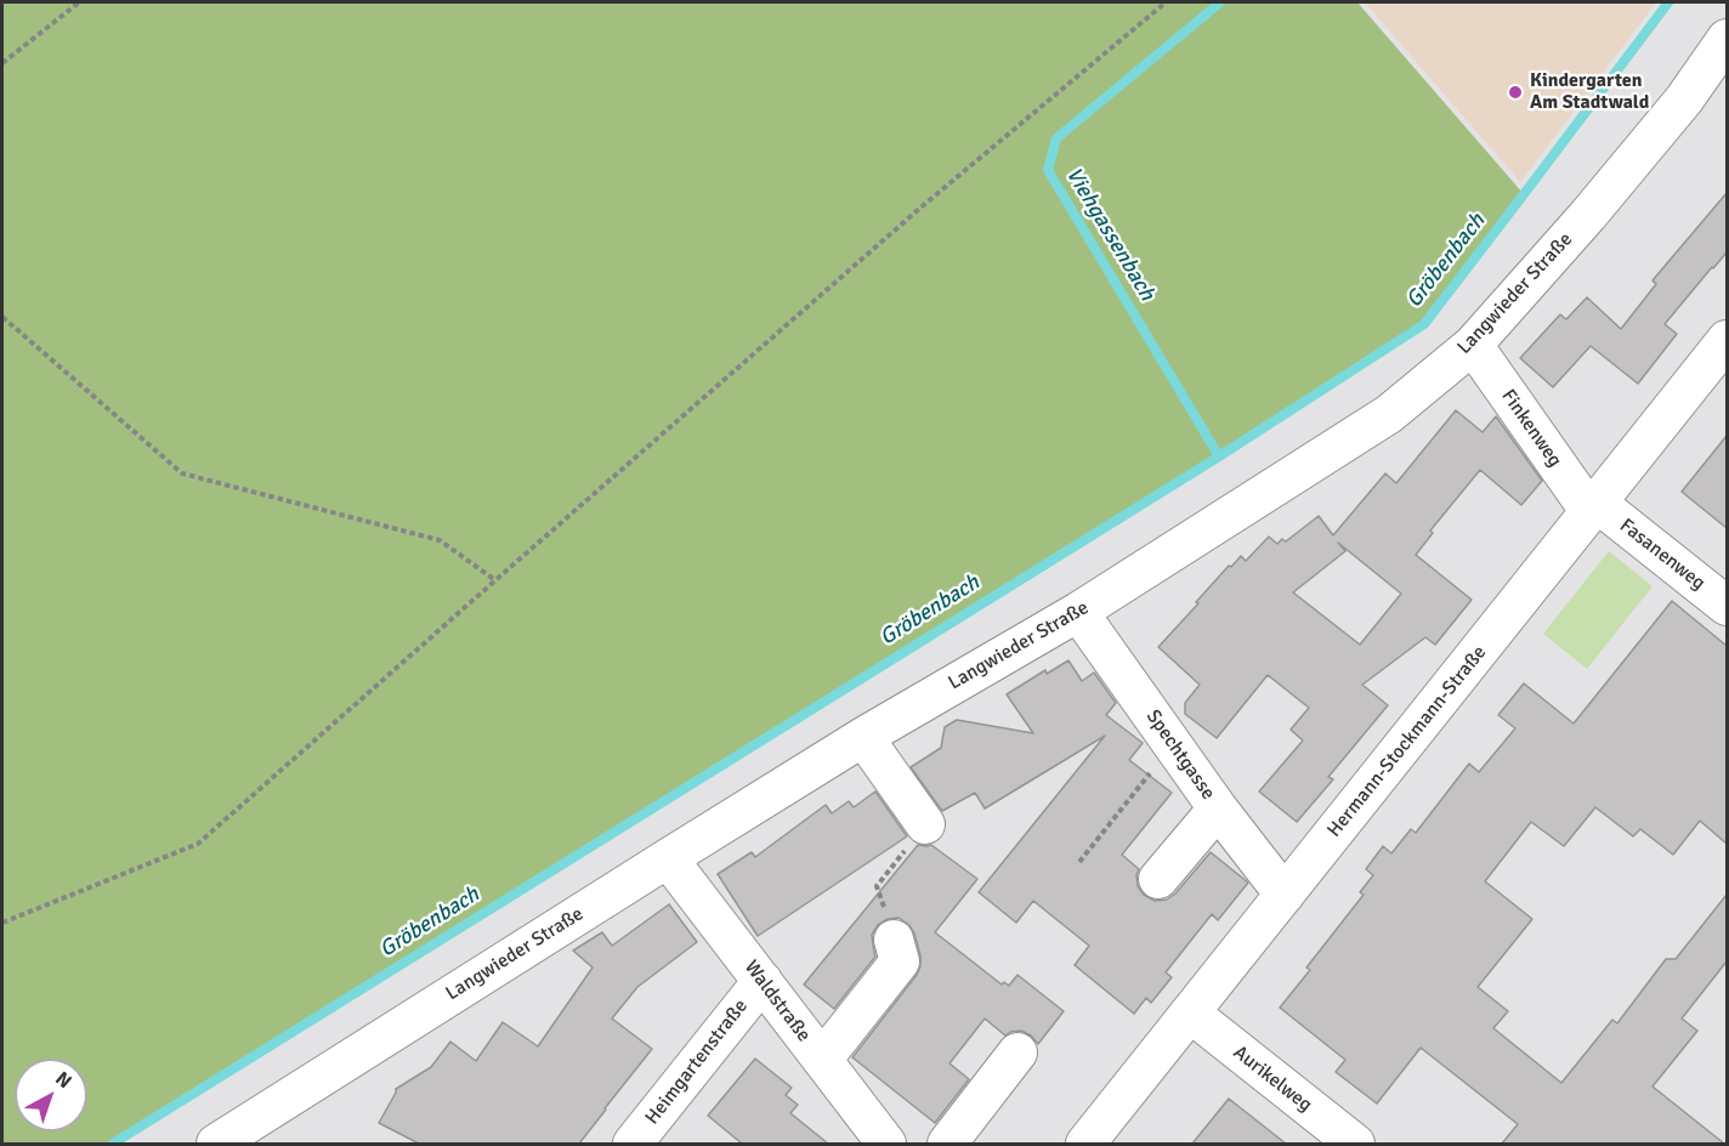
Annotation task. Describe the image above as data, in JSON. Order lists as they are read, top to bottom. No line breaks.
{"streets":{"street":["Langwieder Straße","Finkenweg","Fasanenweg","Hermann-Stockmann-Straße","Spechtgasse","Waldstraße","Heimgartenstraße","Aurikelweg"]},"crossings":[["Langwieder Straße","Finkenweg"],["Langwieder Straße","Spechtgasse"],["Langwieder Straße","Waldstraße"],["Finkenweg","Fasanenweg"],["Finkenweg","Hermann-Stockmann-Straße"],["Fasanenweg","Hermann-Stockmann-Straße"],["Hermann-Stockmann-Straße","Spechtgasse"],["Hermann-Stockmann-Straße","Aurikelweg"],["Waldstraße","Heimgartenstraße"]],"water":["Viehgassenbach","Gröbenbach"],"places":["Kindergarten Am Stadtwald"],"north":"top right"}
